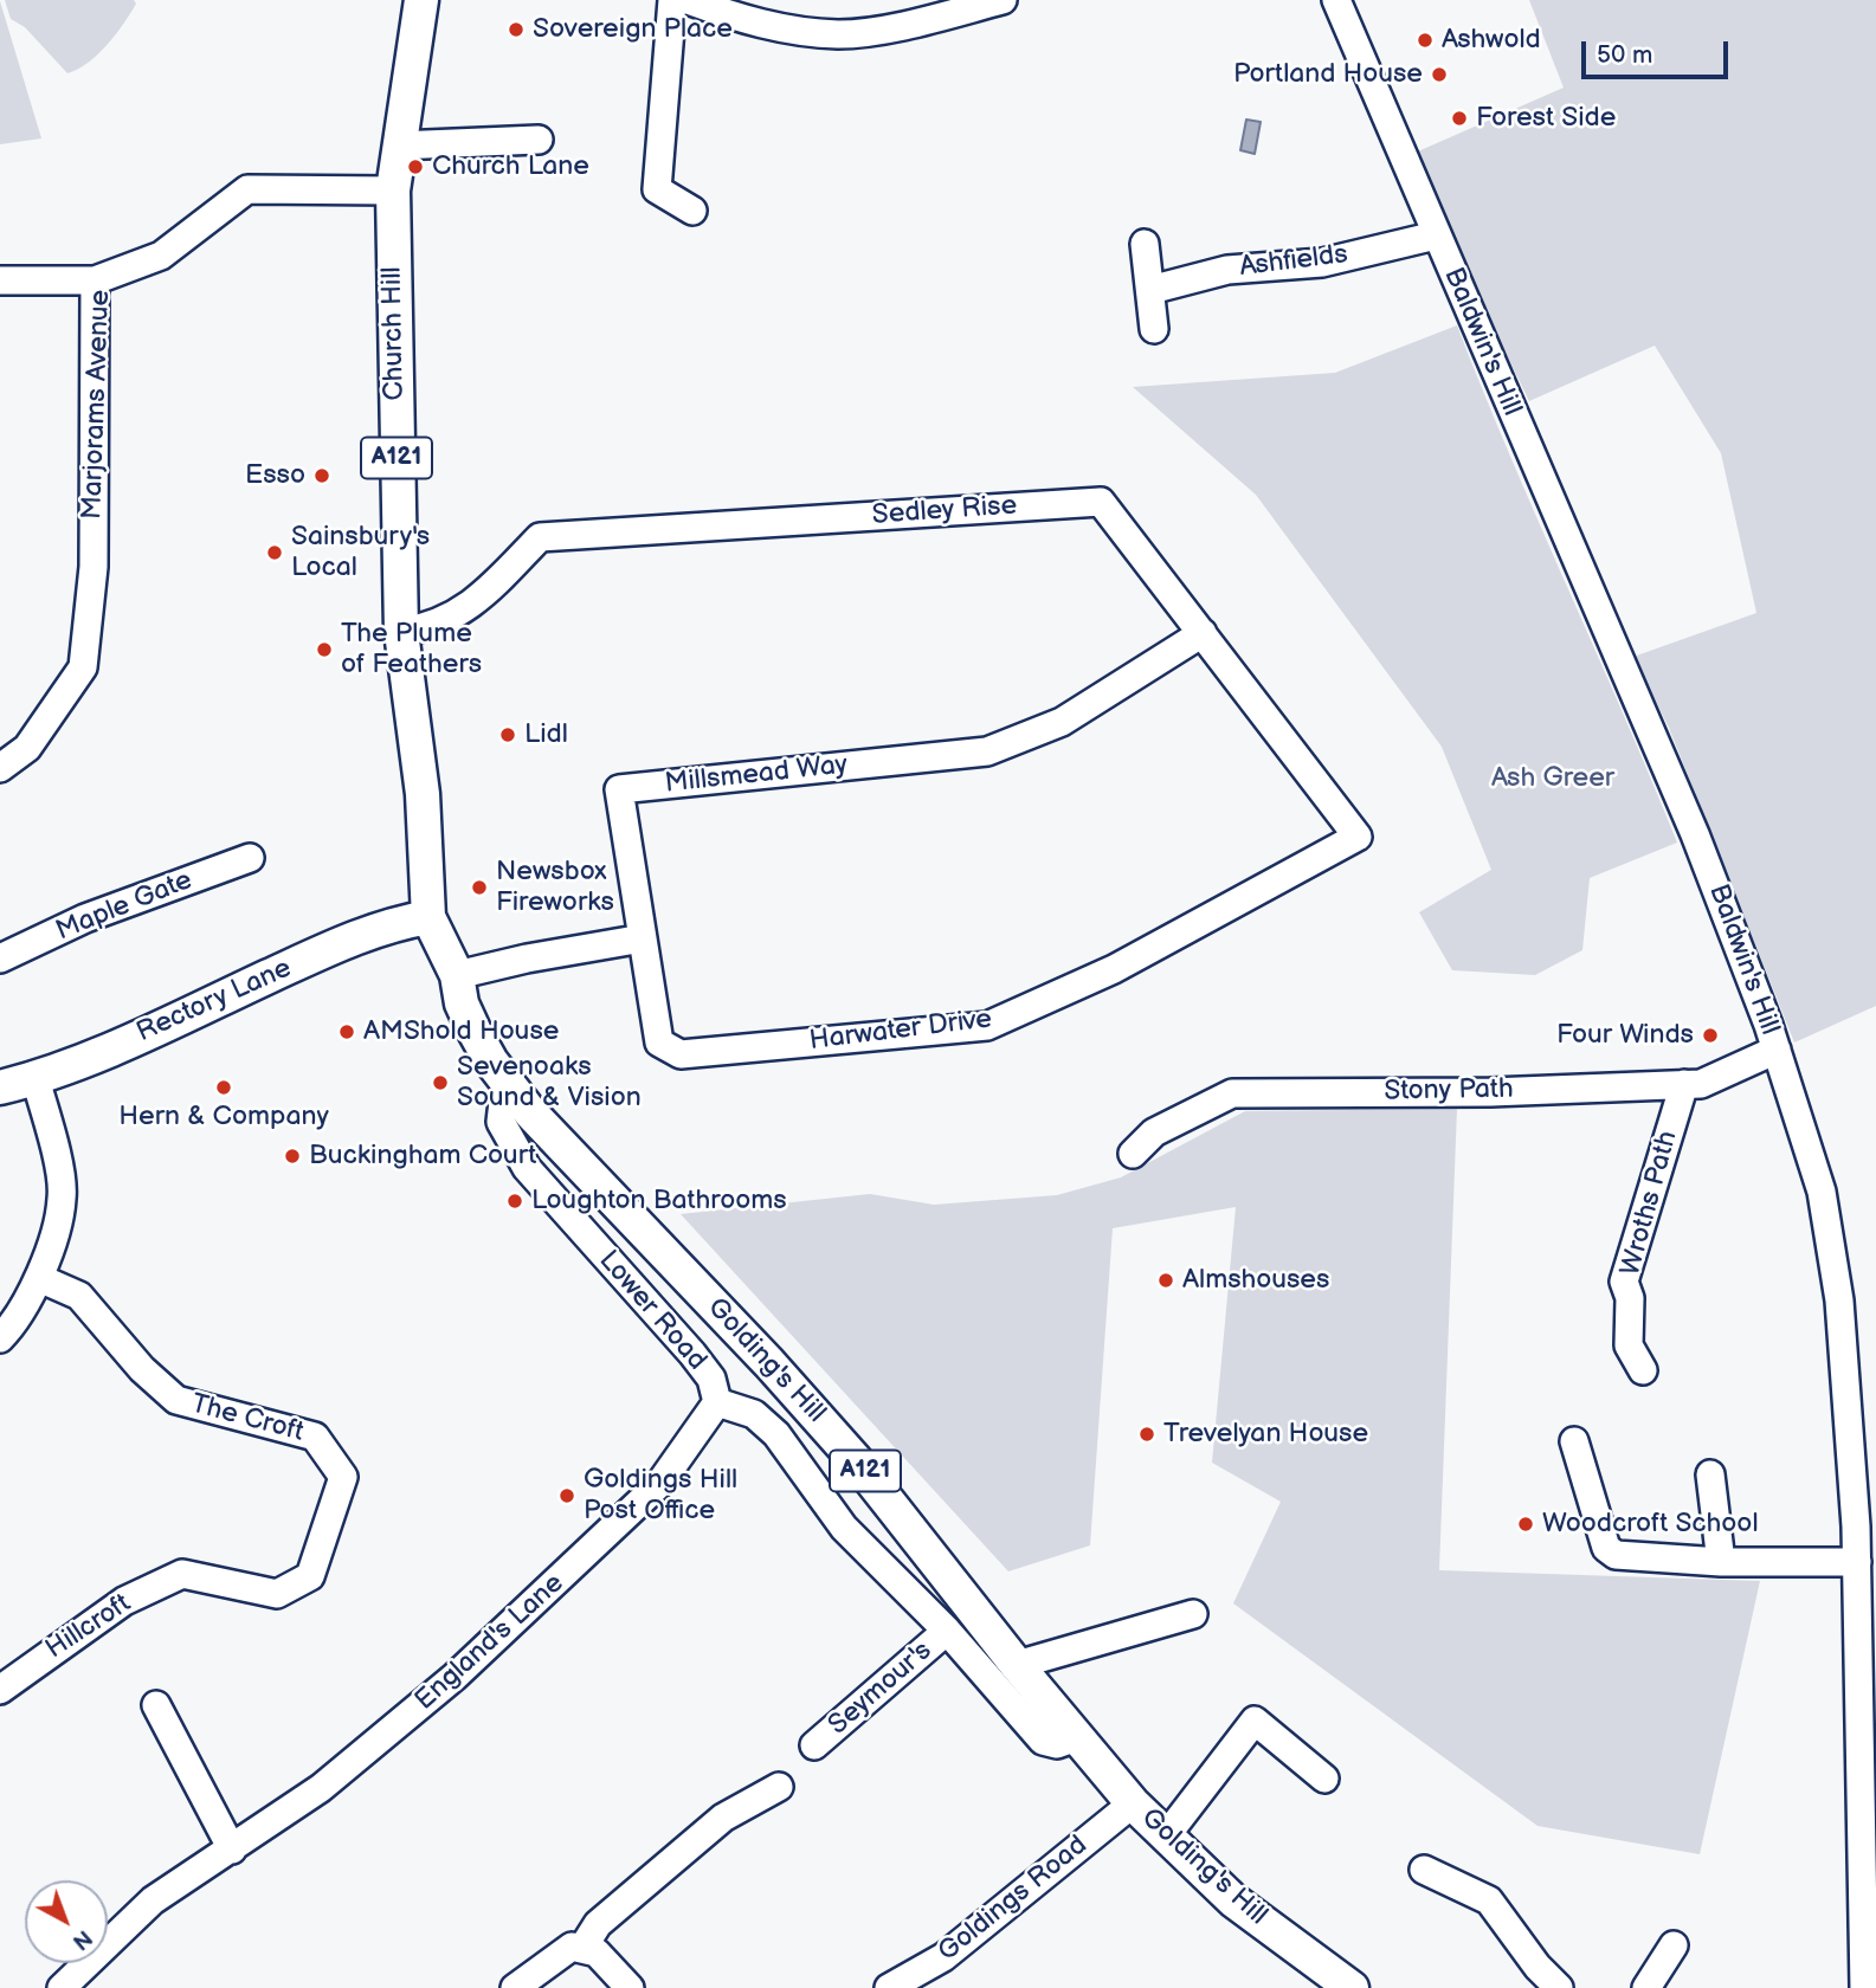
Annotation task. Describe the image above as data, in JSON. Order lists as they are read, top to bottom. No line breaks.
{"streets":{"main road":["Church Hill","A121","Rectory Lane","Golding's Hill"],"street":["Ashfields","Baldwin's Hill","Marjorams Avenue","Sedley Rise","Millsmead Way","Maple Gate","Harwater Drive","Stony Path","Wroths Path","Lower Road","The Croft","Hillcroft","England's Lane","Seymour's","Goldings Road"]},"crossings":[["Ashfields","Baldwin's Hill"],["Church Hill","Marjorams Avenue"],["Church Hill","Sedley Rise"],["Church Hill","Rectory Lane"],["Church Hill","Golding's Hill"],["Baldwin's Hill","Stony Path"],["Sedley Rise","Millsmead Way"],["Sedley Rise","Harwater Drive"],["Millsmead Way","Harwater Drive"],["Rectory Lane","Golding's Hill"],["Stony Path","Wroths Path"],["Lower Road","Golding's Hill"],["Lower Road","England's Lane"],["Lower Road","Seymour's"],["Golding's Hill","Goldings Road"],["The Croft","Hillcroft"]],"parks":["Ash Greer"],"places":["Sovereign Place","Ashwold","Portland House","Forest Side","Church Lane","Esso","Sainsbury's Local","The Plume of Feathers","Lidl","Newsbox Fireworks","AMShold House","Four Winds","Sevenoaks Sound & Vision","Hern & Company","Buckingham Court","Loughton Bathrooms","Almshouses","Trevelyan House","Goldings Hill Post Office","Woodcroft School"],"scale_bar":"50 m","north":"bottom right"}
